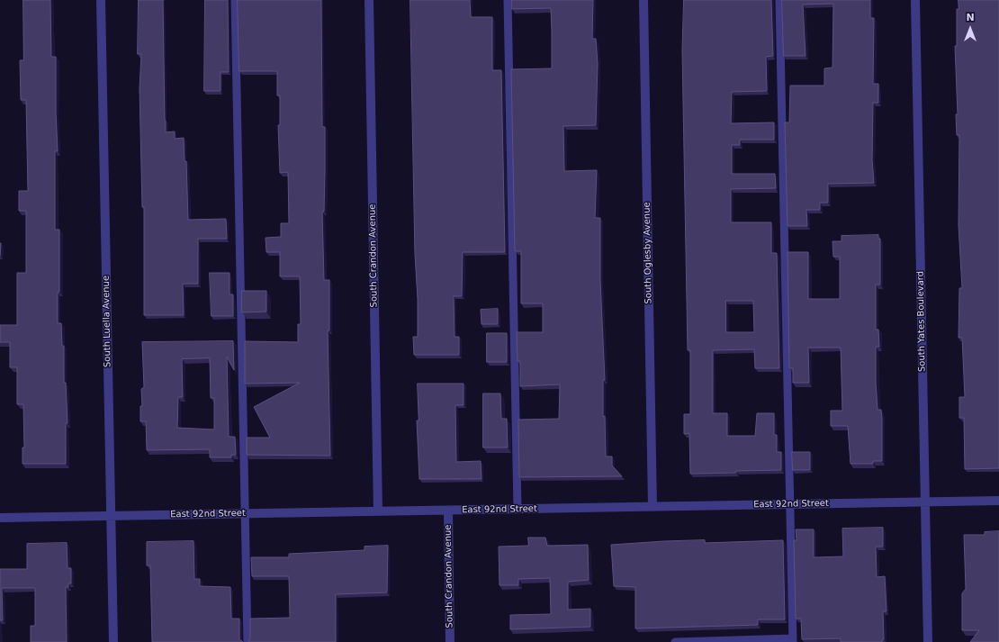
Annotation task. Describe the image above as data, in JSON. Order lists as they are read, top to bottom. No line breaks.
{"streets":{"street":["South Oglesby Avenue","South Crandon Avenue","South Luella Avenue","South Yates Boulevard","East 92nd Street"]},"crossings":[["South Oglesby Avenue","East 92nd Street"],["South Crandon Avenue","East 92nd Street"],["South Luella Avenue","East 92nd Street"],["South Yates Boulevard","East 92nd Street"]],"north":"top"}
